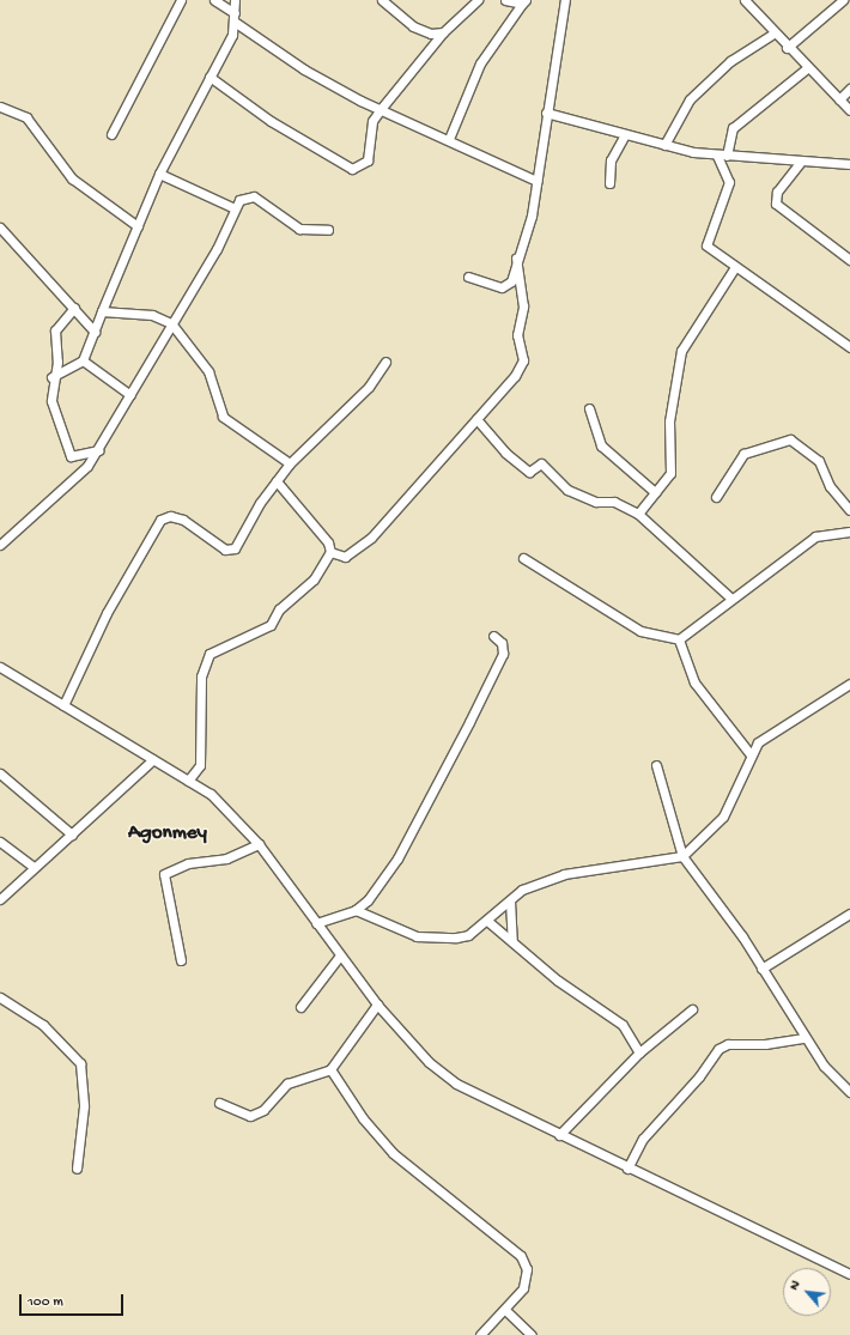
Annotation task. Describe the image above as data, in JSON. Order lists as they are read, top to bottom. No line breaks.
{"districts":["Agonmey"],"scale_bar":"100 m","north":"top left"}
